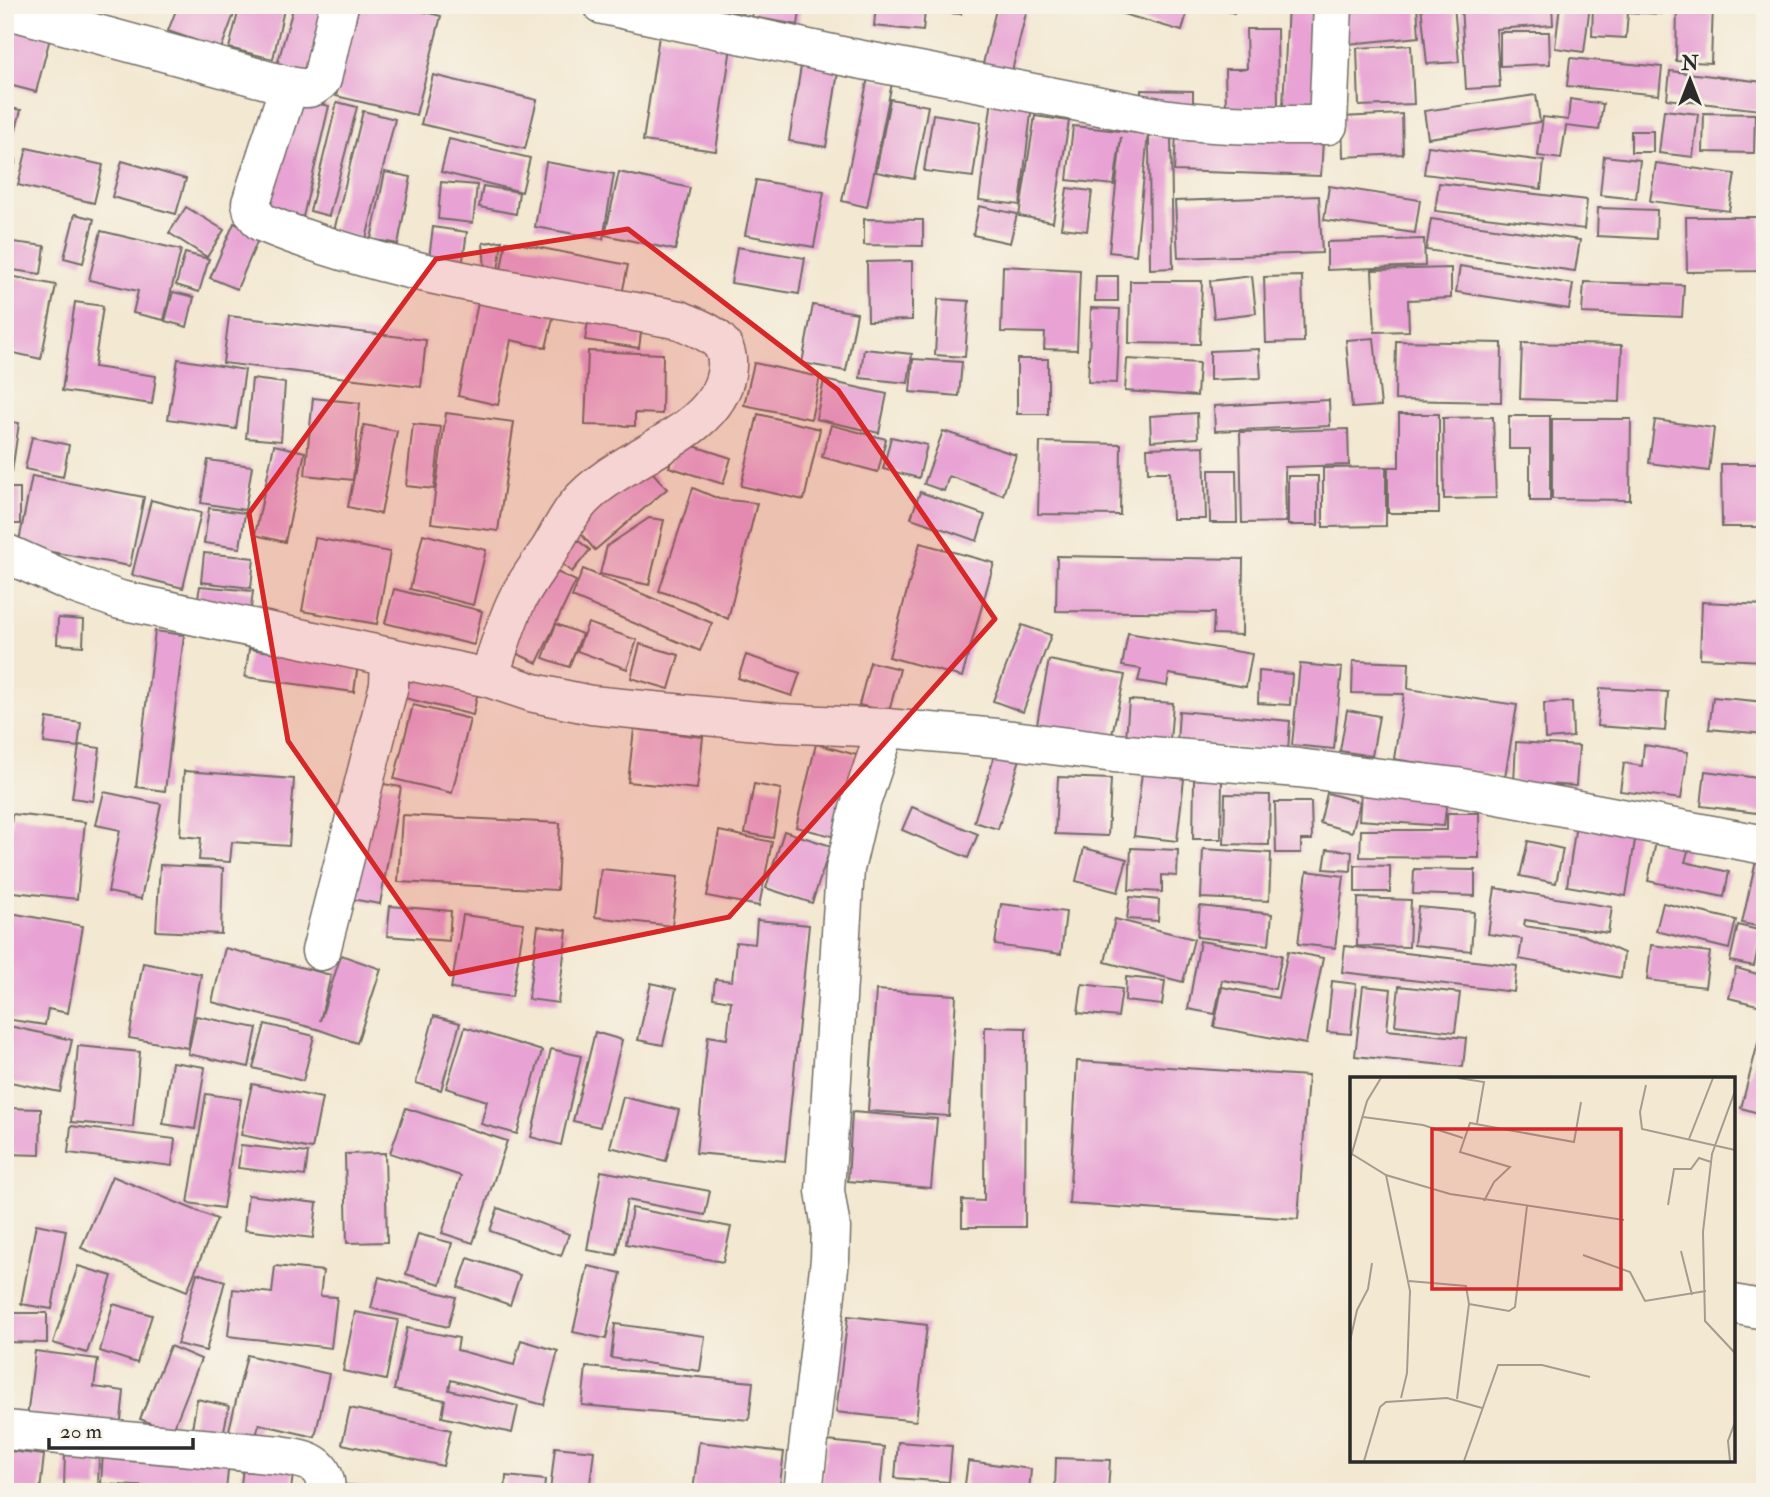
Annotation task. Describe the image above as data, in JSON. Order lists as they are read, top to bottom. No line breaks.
{"scale_bar":"20 m","north":"top"}
